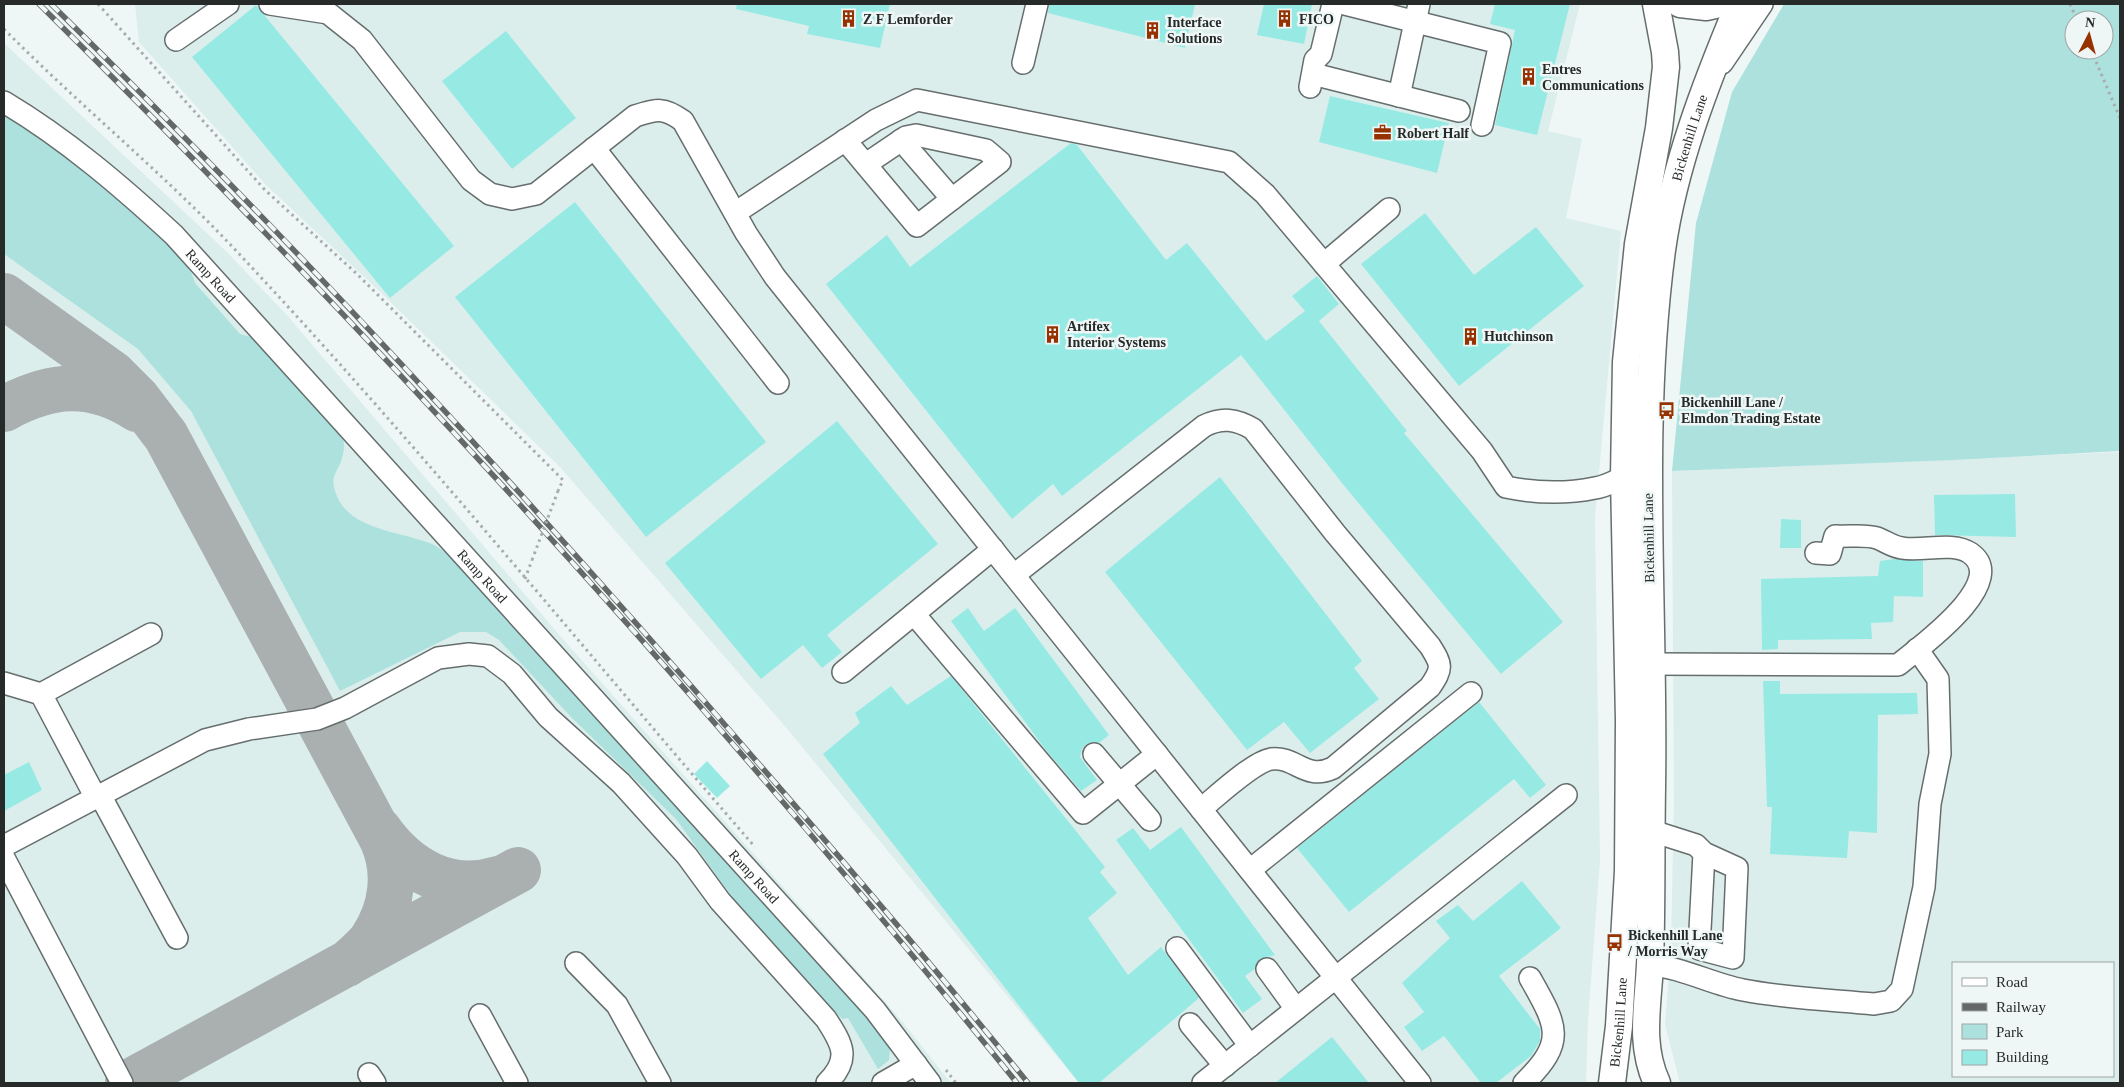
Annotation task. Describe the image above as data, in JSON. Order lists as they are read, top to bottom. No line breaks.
{"streets":{"main road":["Bickenhill Lane"],"lane":["Ramp Road"]},"places":{"building":["Z F Lemforder","FICO","Interface Solutions","Entres Communications","Artifex Interior Systems","Hutchinson"],"office":["Robert Half"],"bus stop":["Bickenhill Lane / Elmdon Trading Estate","Bickenhill Lane / Morris Way"]},"legend":["Road","Railway","Park","Building"],"north":"top"}
